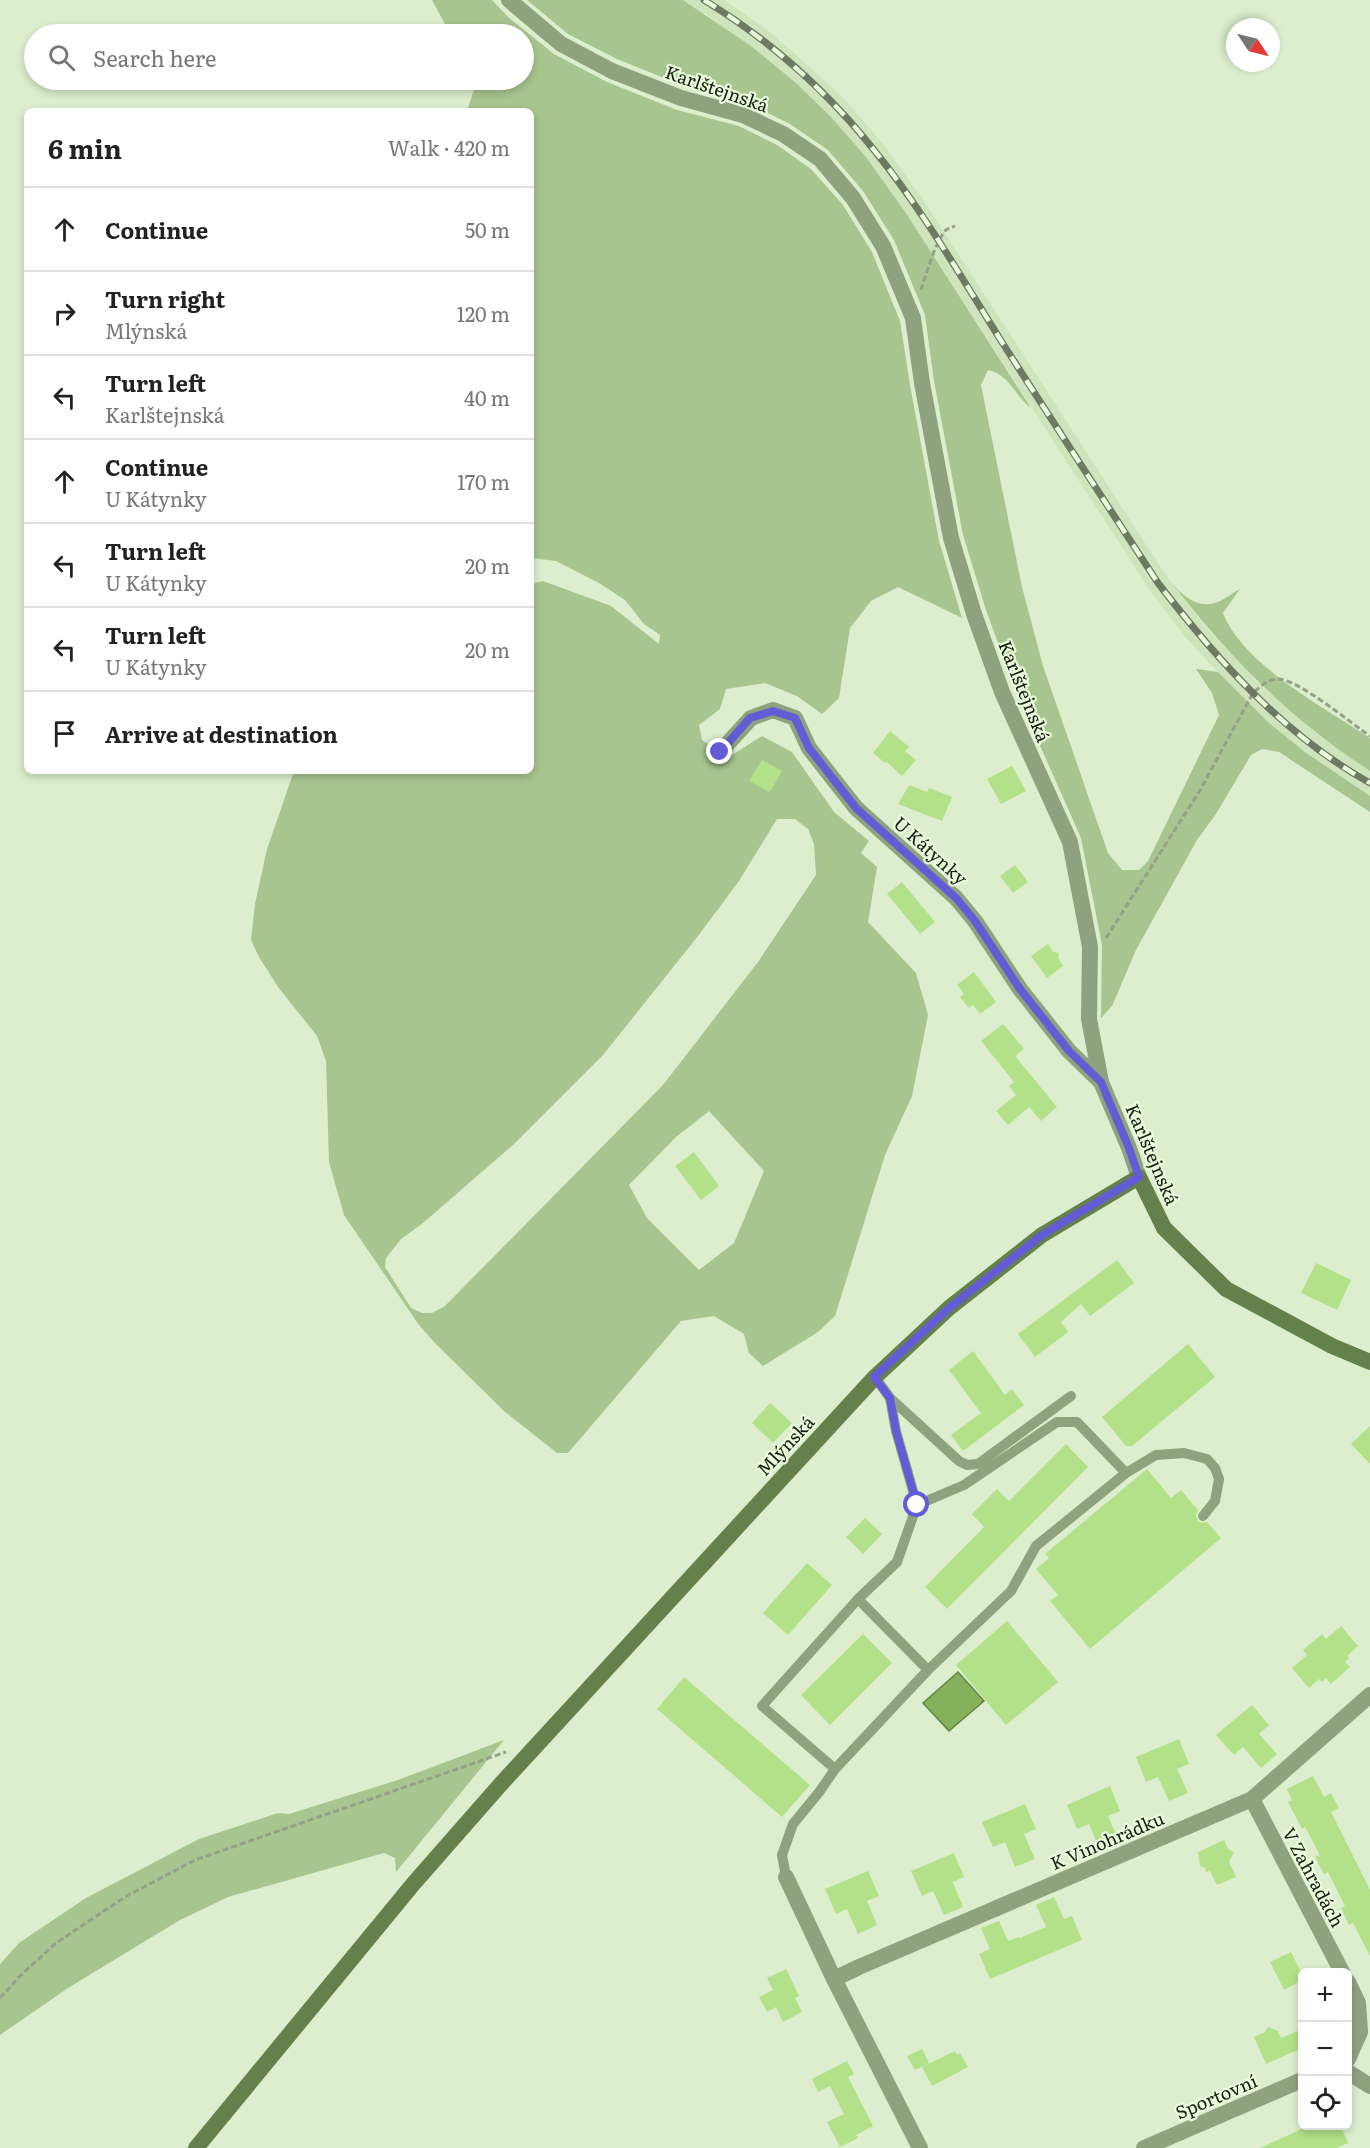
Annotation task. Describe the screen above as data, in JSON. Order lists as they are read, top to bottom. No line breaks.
{"streets":{"main road":["Karlštejnská","Mlýnská"],"street":["U Kátynky","K Vinohrádku","V Zahradách","Sportovní"]},"crossings":[["Karlštejnská","U Kátynky"],["Karlštejnská","Mlýnská"],["K Vinohrádku","V Zahradách"]],"north":"bottom right","page":{"search":"Search here","heading":["6 min","Walk · 420 m"],"list":[["Continue","50 m"],["Turn right","Mlýnská","120 m"],["Turn left","Karlštejnská","40 m"],["Continue","U Kátynky","170 m"],["Turn left","U Kátynky","20 m"],["Turn left","U Kátynky","20 m"],"Arrive at destination"],"map_buttons":["+","−"]}}
